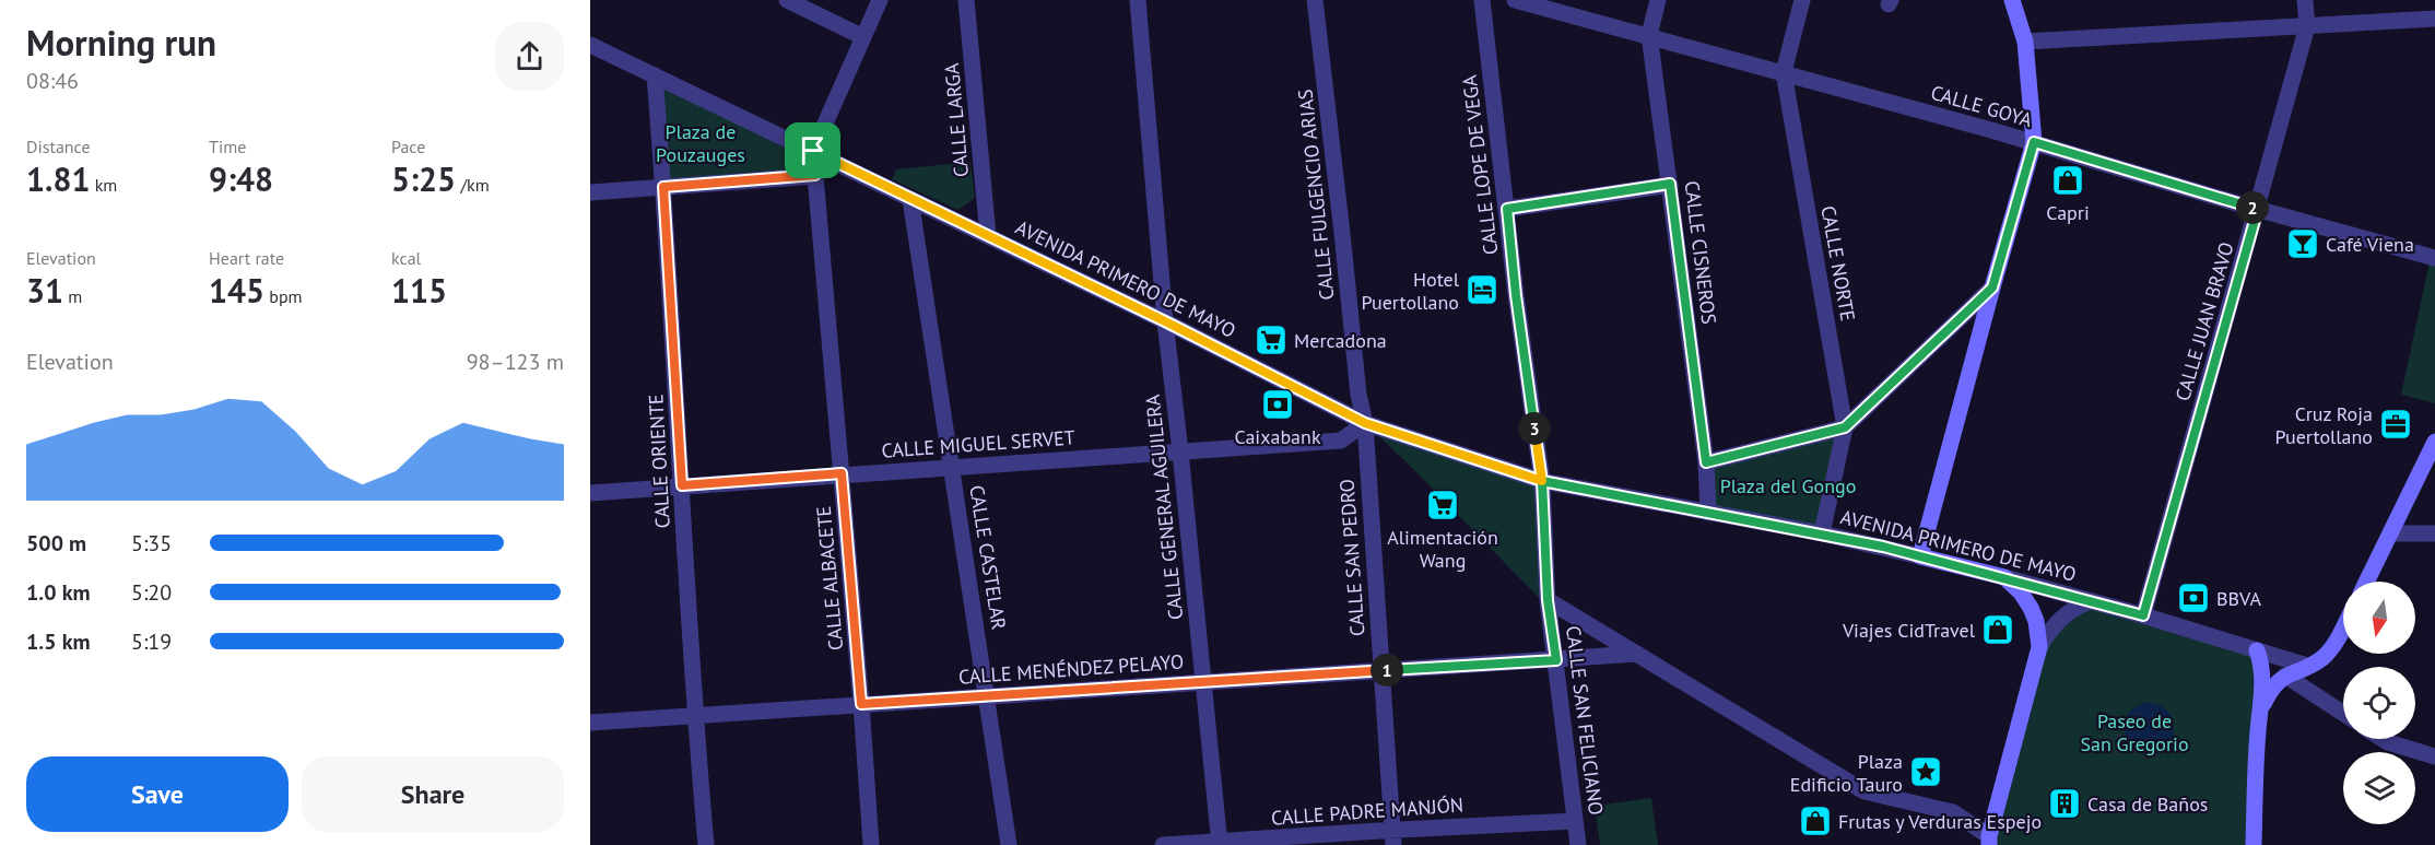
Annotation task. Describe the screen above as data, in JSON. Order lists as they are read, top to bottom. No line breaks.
{"streets":{"main road":["AVENIDA PRIMERO DE MAYO"],"street":["CALLE GOYA","CALLE LARGA","CALLE LOPE DE VEGA","CALLE FULGENCIO ARIAS","CALLE CISNEROS","CALLE NORTE","CALLE JUAN BRAVO","CALLE MIGUEL SERVET","CALLE ORIENTE","CALLE GENERAL AGUILERA","CALLE CASTELAR","CALLE SAN PEDRO","CALLE ALBACETE","CALLE MENÉNDEZ PELAYO","CALLE SAN FELICIANO","CALLE PADRE MANJÓN"]},"crossings":[["CALLE GOYA","CALLE CISNEROS"],["CALLE GOYA","CALLE NORTE"],["CALLE GOYA","CALLE JUAN BRAVO"],["CALLE LARGA","AVENIDA PRIMERO DE MAYO"],["CALLE LOPE DE VEGA","AVENIDA PRIMERO DE MAYO"],["CALLE LOPE DE VEGA","CALLE SAN FELICIANO"],["CALLE FULGENCIO ARIAS","AVENIDA PRIMERO DE MAYO"],["CALLE FULGENCIO ARIAS","CALLE MIGUEL SERVET"],["CALLE FULGENCIO ARIAS","CALLE SAN PEDRO"],["CALLE CISNEROS","AVENIDA PRIMERO DE MAYO"],["CALLE NORTE","AVENIDA PRIMERO DE MAYO"],["AVENIDA PRIMERO DE MAYO","CALLE JUAN BRAVO"],["AVENIDA PRIMERO DE MAYO","CALLE MIGUEL SERVET"],["AVENIDA PRIMERO DE MAYO","CALLE ORIENTE"],["AVENIDA PRIMERO DE MAYO","CALLE GENERAL AGUILERA"],["AVENIDA PRIMERO DE MAYO","CALLE CASTELAR"],["AVENIDA PRIMERO DE MAYO","CALLE SAN PEDRO"],["AVENIDA PRIMERO DE MAYO","CALLE ALBACETE"],["CALLE MIGUEL SERVET","CALLE ORIENTE"],["CALLE MIGUEL SERVET","CALLE GENERAL AGUILERA"],["CALLE MIGUEL SERVET","CALLE CASTELAR"],["CALLE MIGUEL SERVET","CALLE SAN PEDRO"],["CALLE MIGUEL SERVET","CALLE ALBACETE"],["CALLE ORIENTE","CALLE MENÉNDEZ PELAYO"],["CALLE GENERAL AGUILERA","CALLE MENÉNDEZ PELAYO"],["CALLE GENERAL AGUILERA","CALLE PADRE MANJÓN"],["CALLE CASTELAR","CALLE MENÉNDEZ PELAYO"],["CALLE SAN PEDRO","CALLE MENÉNDEZ PELAYO"],["CALLE SAN PEDRO","CALLE PADRE MANJÓN"],["CALLE ALBACETE","CALLE MENÉNDEZ PELAYO"],["CALLE MENÉNDEZ PELAYO","CALLE SAN FELICIANO"],["CALLE SAN FELICIANO","CALLE PADRE MANJÓN"]],"parks":["Plaza de Pouzauges","Plaza del Gongo","Paseo de San Gregorio"],"places":{"shop":["Capri","Viajes CidTravel","Frutas y Verduras Espejo"],"bar":["Café Viena"],"hotel":["Hotel Puertollano"],"supermarket":["Mercadona","Alimentación Wang"],"bank":["Caixabank","BBVA"],"office":["Cruz Roja Puertollano"],"place":["Plaza Edificio Tauro"],"building":["Casa de Baños"]},"north":"bottom","page":{"heading":["Morning run","08:46"],"stats":[["Distance","1.81 km"],["Time","9:48"],["Pace","5:25 /km"],["Elevation","31 m"],["Heart rate","145 bpm"],["kcal","115"]],"pins":["2","3","1"],"chart":["Elevation","98–123 m"],"list":[{"name":"500 m","note":"5:35"},{"name":"1.0 km","note":"5:20"},{"name":"1.5 km","note":"5:19"}],"buttons":["Save","Share"]}}
